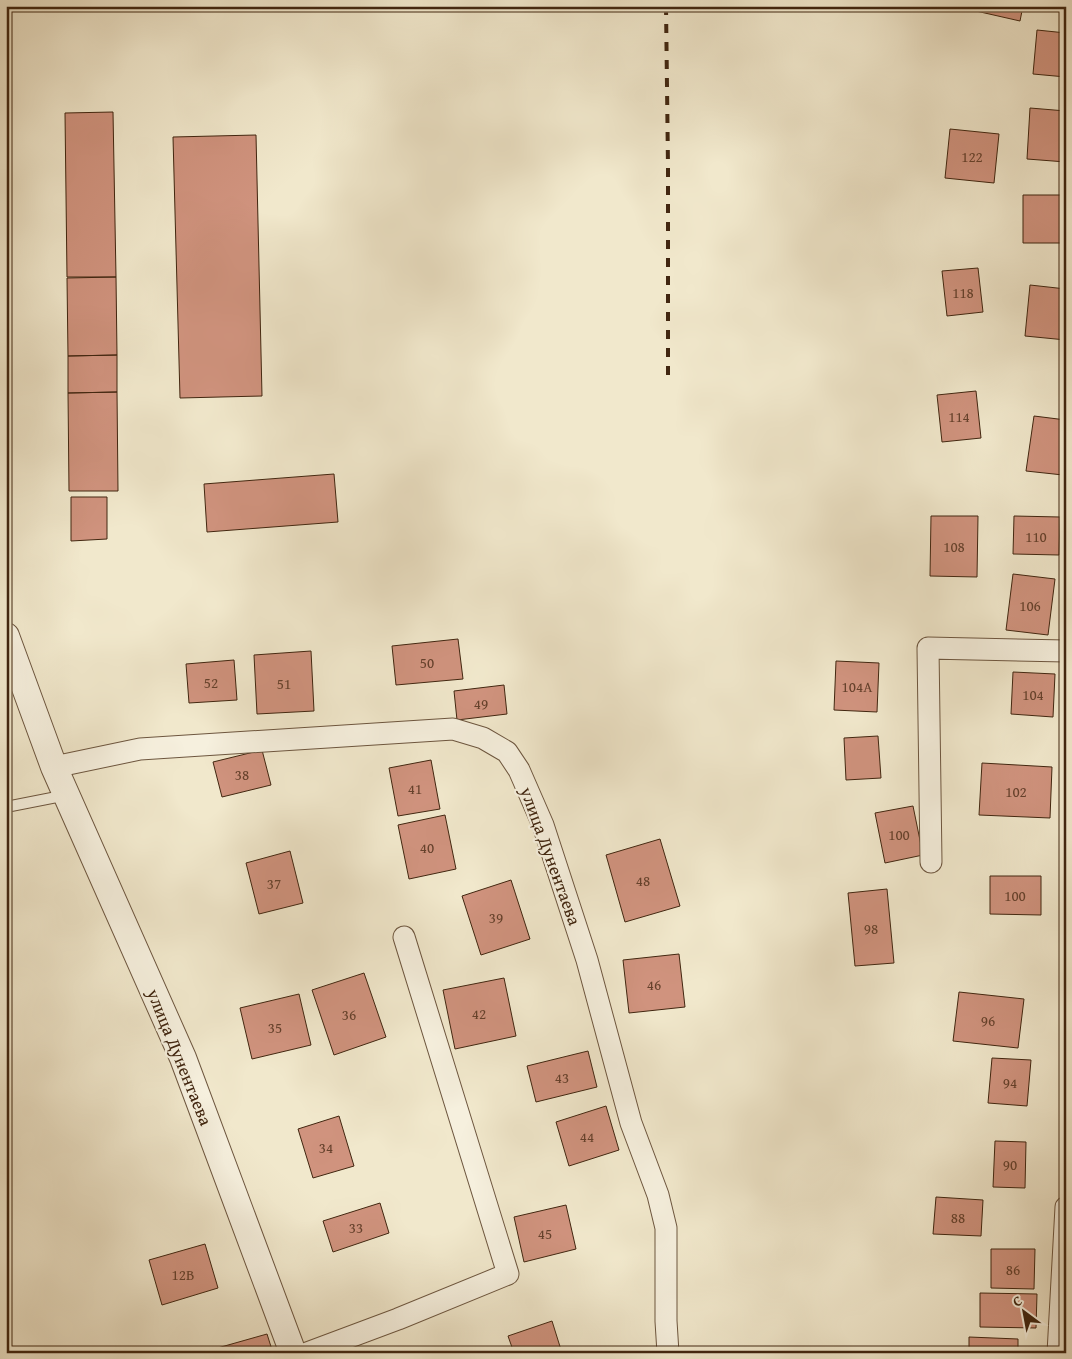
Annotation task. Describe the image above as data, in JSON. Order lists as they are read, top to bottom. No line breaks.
{"streets":{"street":["улица Дунентаева"]},"house_numbers":["122","118","114","110","108","106","50","52","51","104А","104","49","38","41","102","100","40","48","37","100","39","98","46","42","36","96","35","43","94","44","34","90","88","33","45","86","12В"],"north":"top left"}
